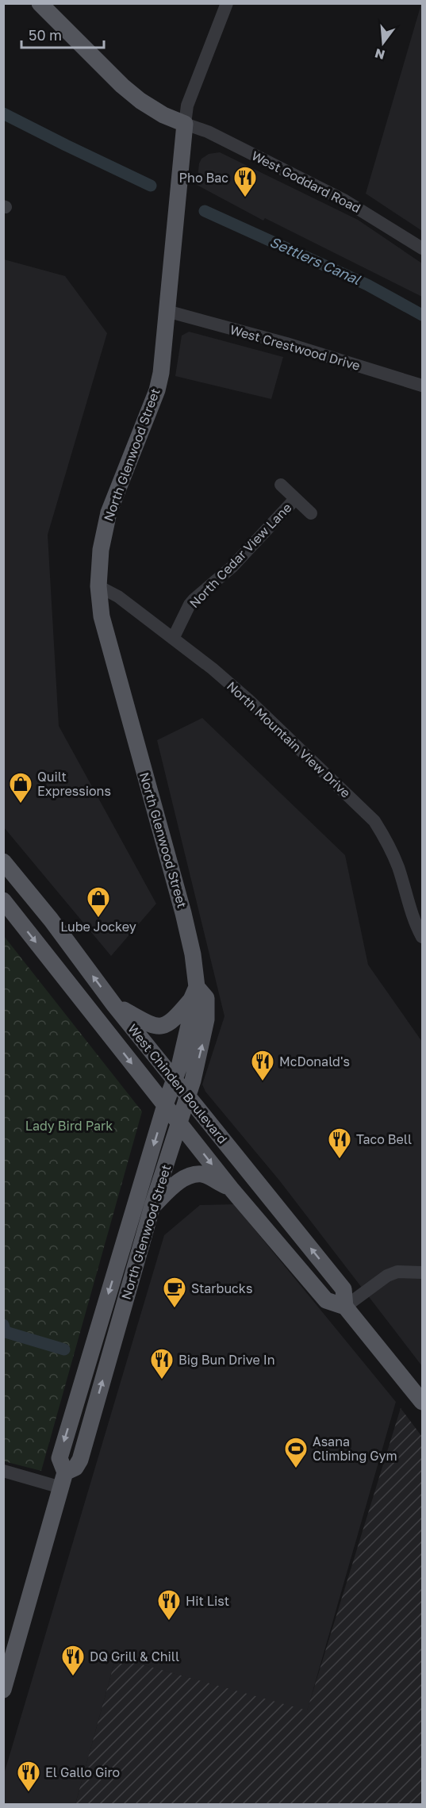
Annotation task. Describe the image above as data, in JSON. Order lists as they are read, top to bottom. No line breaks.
{"streets":{"main road":["North Glenwood Street","West Chinden Boulevard"],"street":["West Goddard Road","West Crestwood Drive","North Cedar View Lane","North Mountain View Drive"]},"crossings":[["West Goddard Road","North Glenwood Street"],["West Crestwood Drive","North Glenwood Street"],["North Glenwood Street","North Mountain View Drive"],["North Glenwood Street","West Chinden Boulevard"],["North Cedar View Lane","North Mountain View Drive"]],"water":["Settlers Canal"],"parks":["Lady Bird Park"],"places":{"restaurant":["Pho Bac","McDonald's","Taco Bell","Big Bun Drive In","Hit List","DQ Grill & Chill","El Gallo Giro"],"shop":["Quilt Expressions","Lube Jockey"],"cafe":["Starbucks"],"sports":["Asana Climbing Gym"]},"scale_bar":"50 m","north":"bottom"}
